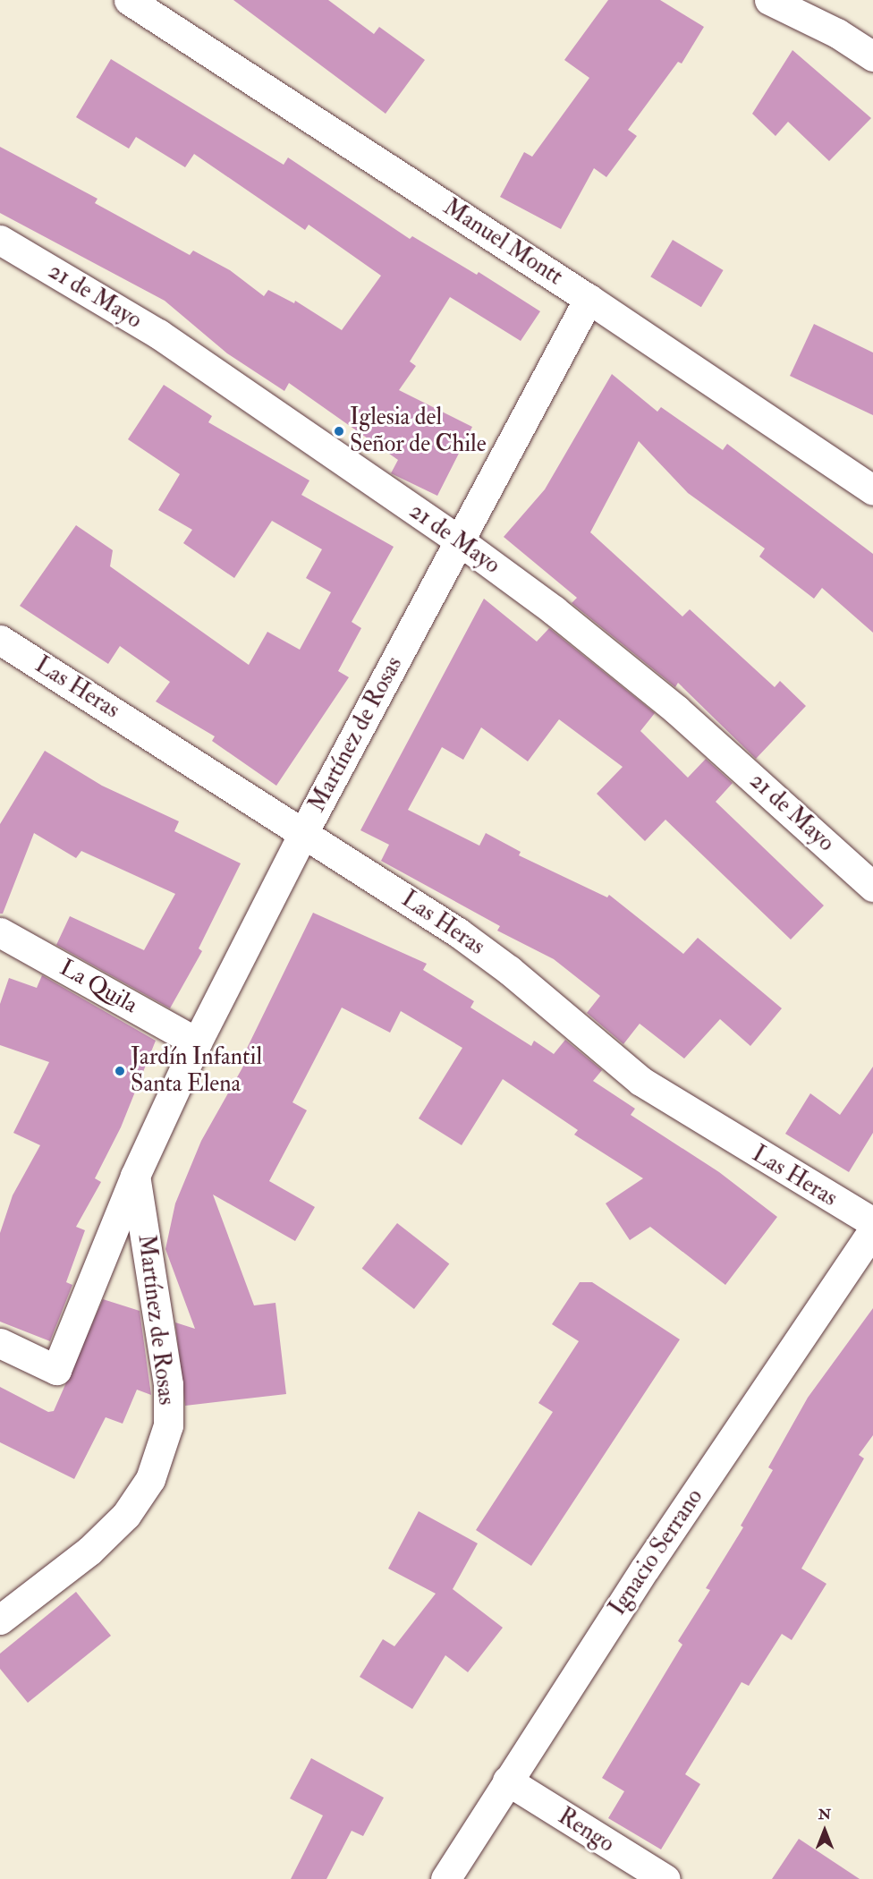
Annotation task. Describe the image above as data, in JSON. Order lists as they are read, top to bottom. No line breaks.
{"streets":{"street":["Manuel Montt","21 de Mayo","Las Heras","Martínez de Rosas","La Quila","Ignacio Serrano","Rengo"]},"crossings":[["Manuel Montt","Martínez de Rosas"],["21 de Mayo","Martínez de Rosas"],["Las Heras","Martínez de Rosas"],["Martínez de Rosas","La Quila"],["Ignacio Serrano","Rengo"]],"places":["Iglesia del Señor de Chile","Jardín Infantil Santa Elena"],"north":"top"}
